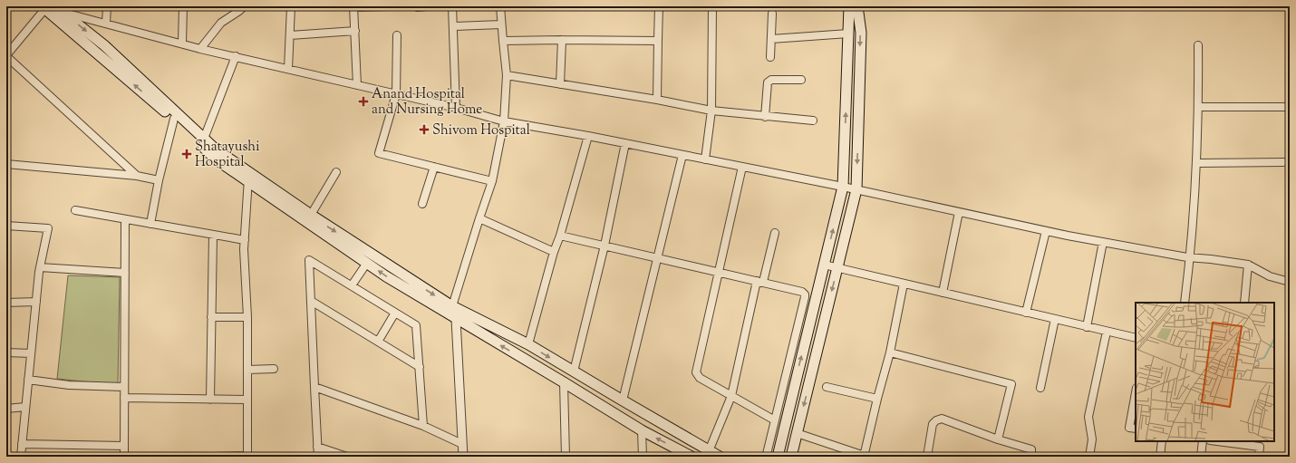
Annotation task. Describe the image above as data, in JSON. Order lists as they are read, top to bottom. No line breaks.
{"places":{"health":["Anand Hospital and Nursing Home","Shivom Hospital","Shatayushi Hospital"]}}
